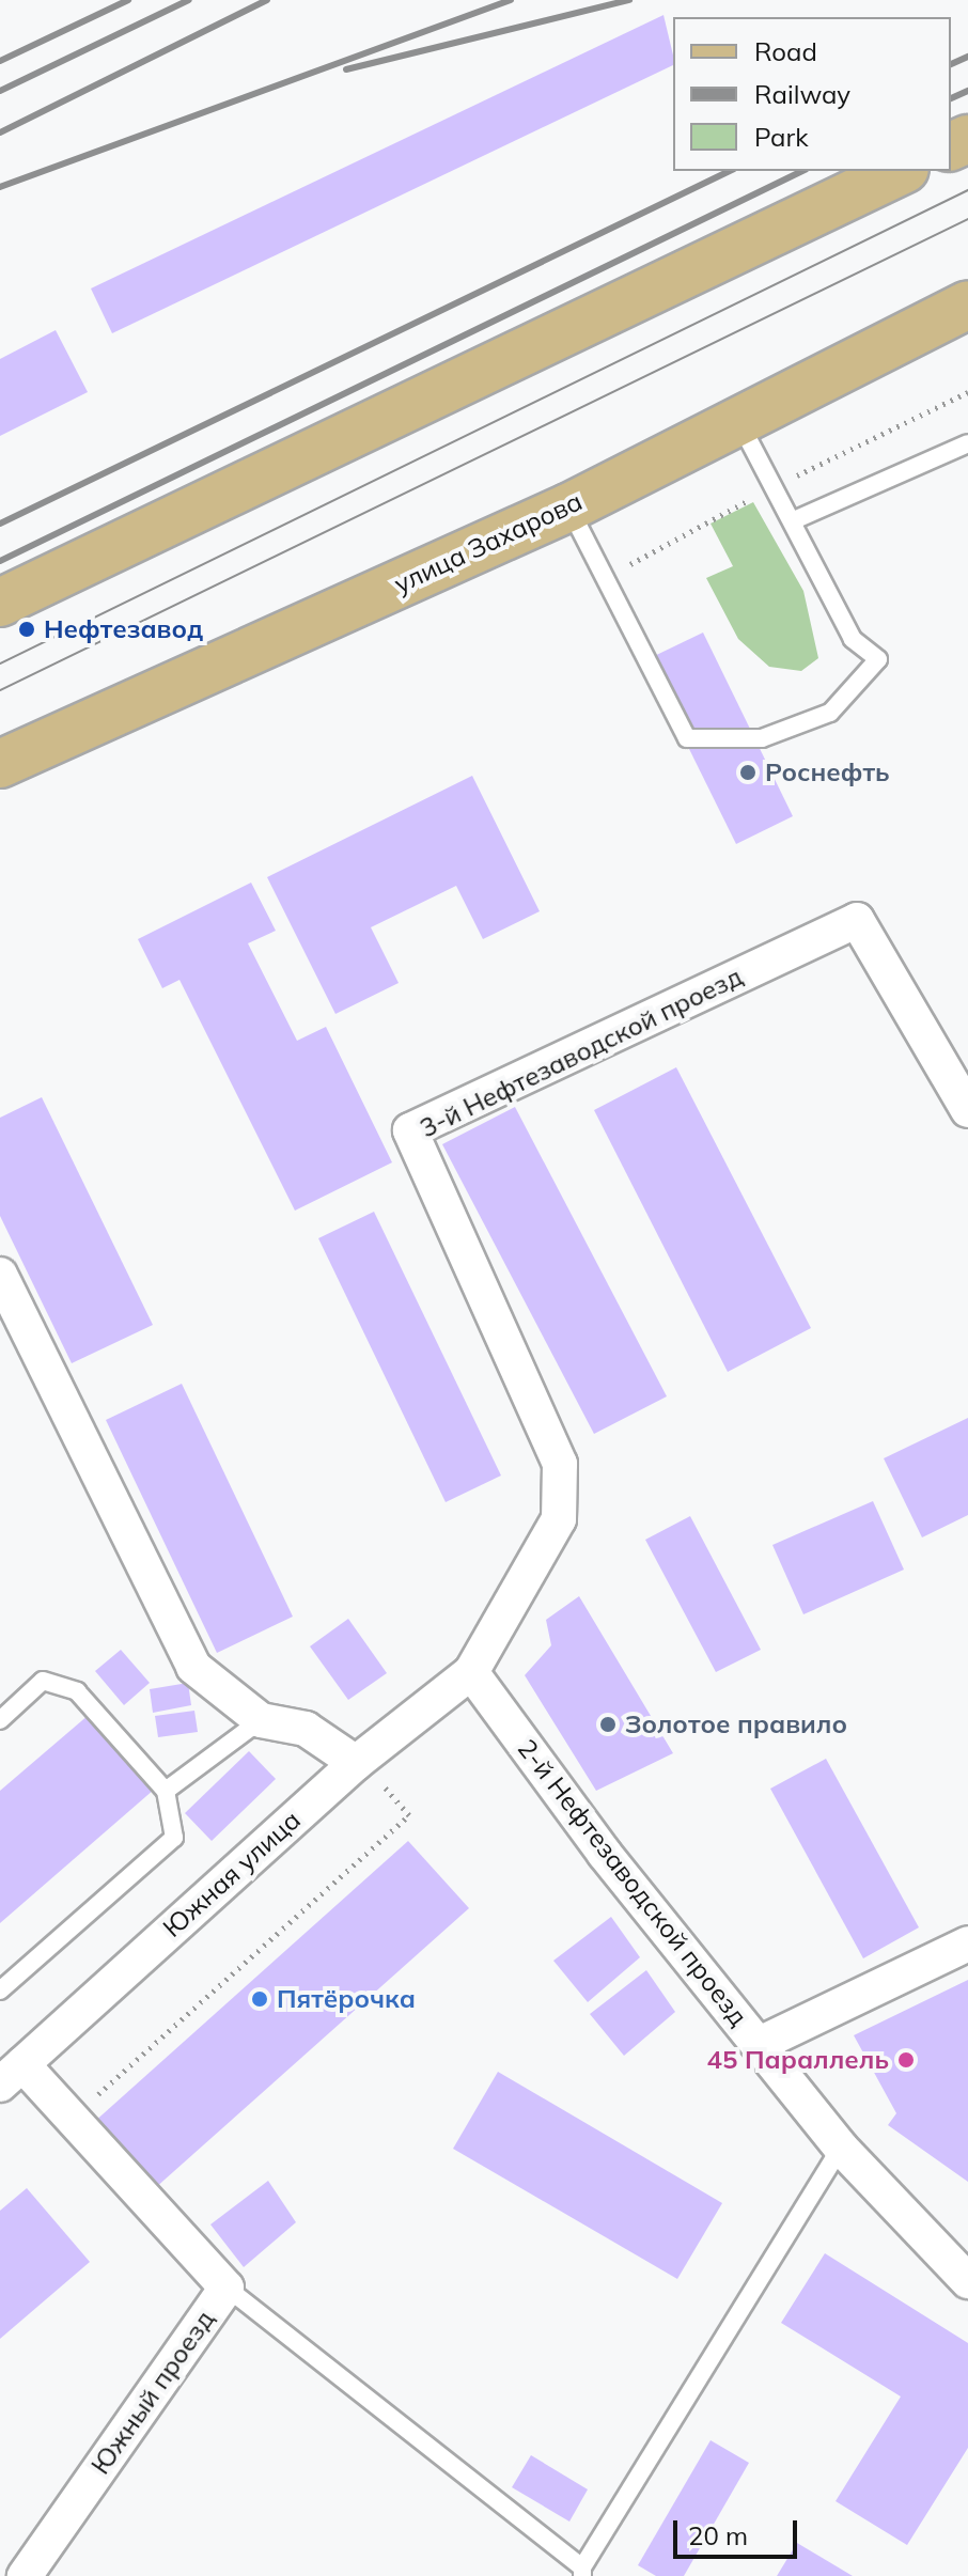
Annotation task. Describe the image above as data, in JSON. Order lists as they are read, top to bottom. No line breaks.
{"streets":{"main road":["улица Захарова"],"street":["3-й Нефтезаводской проезд","Южная улица","2-й Нефтезаводской проезд","Южный проезд"]},"crossings":[["3-й Нефтезаводской проезд","Южная улица"],["3-й Нефтезаводской проезд","2-й Нефтезаводской проезд"],["Южная улица","2-й Нефтезаводской проезд"],["Южная улица","Южный проезд"]],"places":["Нефтезавод","Роснефть","Золотое правило","Пятёрочка","45 Параллель"],"legend":["Road","Railway","Park"],"scale_bar":"20 m"}
